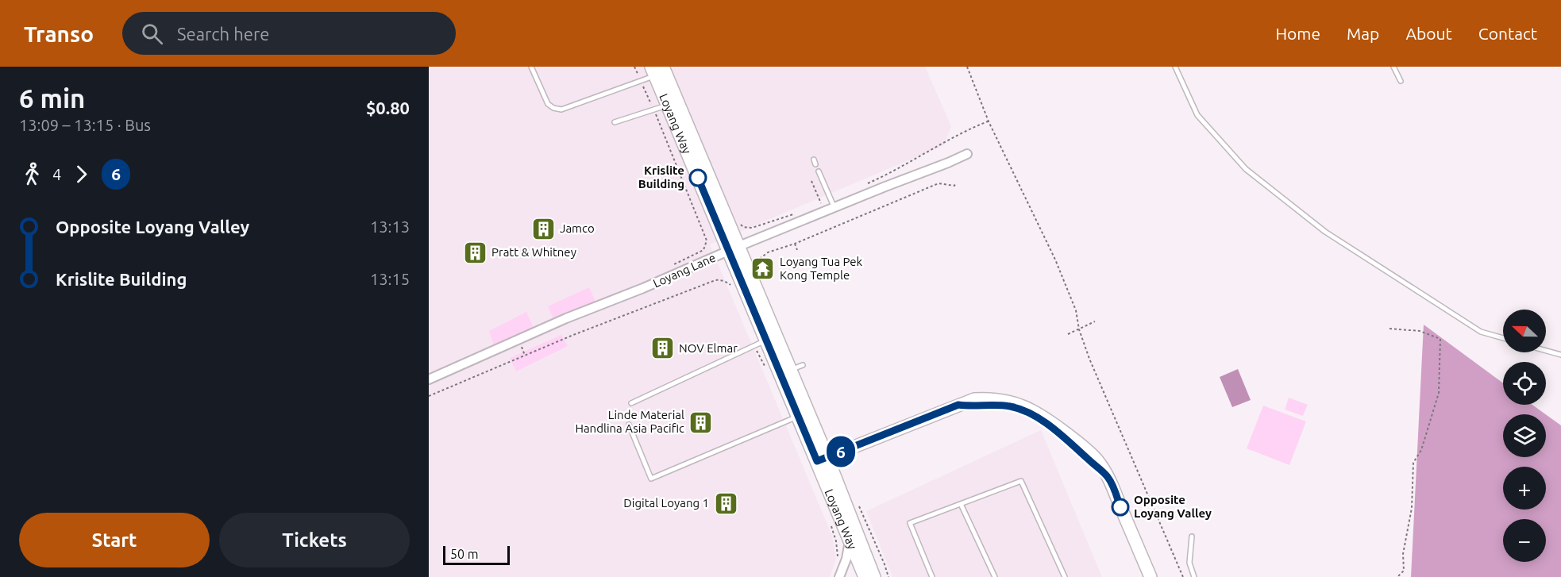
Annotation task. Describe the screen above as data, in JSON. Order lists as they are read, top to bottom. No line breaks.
{"streets":{"main road":["Loyang Way"],"street":["Loyang Lane"]},"crossings":[["Loyang Way","Loyang Lane"]],"places":{"other":["Krislite Building","Opposite Loyang Valley"],"building":["Jamco","Pratt & Whitney","NOV Elmar","Linde Material Handlina Asia Pacific","Digital Loyang 1"],"temple":["Loyang Tua Pek Kong Temple"]},"lines":["bus line 6"],"scale_bar":"50 m","north":"left","page":{"header":"Transo","search":"Search here","nav":["Home","Map","About","Contact"],"heading":["6 min","13:09 – 13:15 · Bus","$0.80"],"on_map":"6","legs":["4","6"],"list":[{"name":"Opposite Loyang Valley","value":"13:13"},{"name":"Krislite Building","value":"13:15"}],"map_buttons":["+","−"],"buttons":["Start","Tickets"],"scale":"50 m"}}
